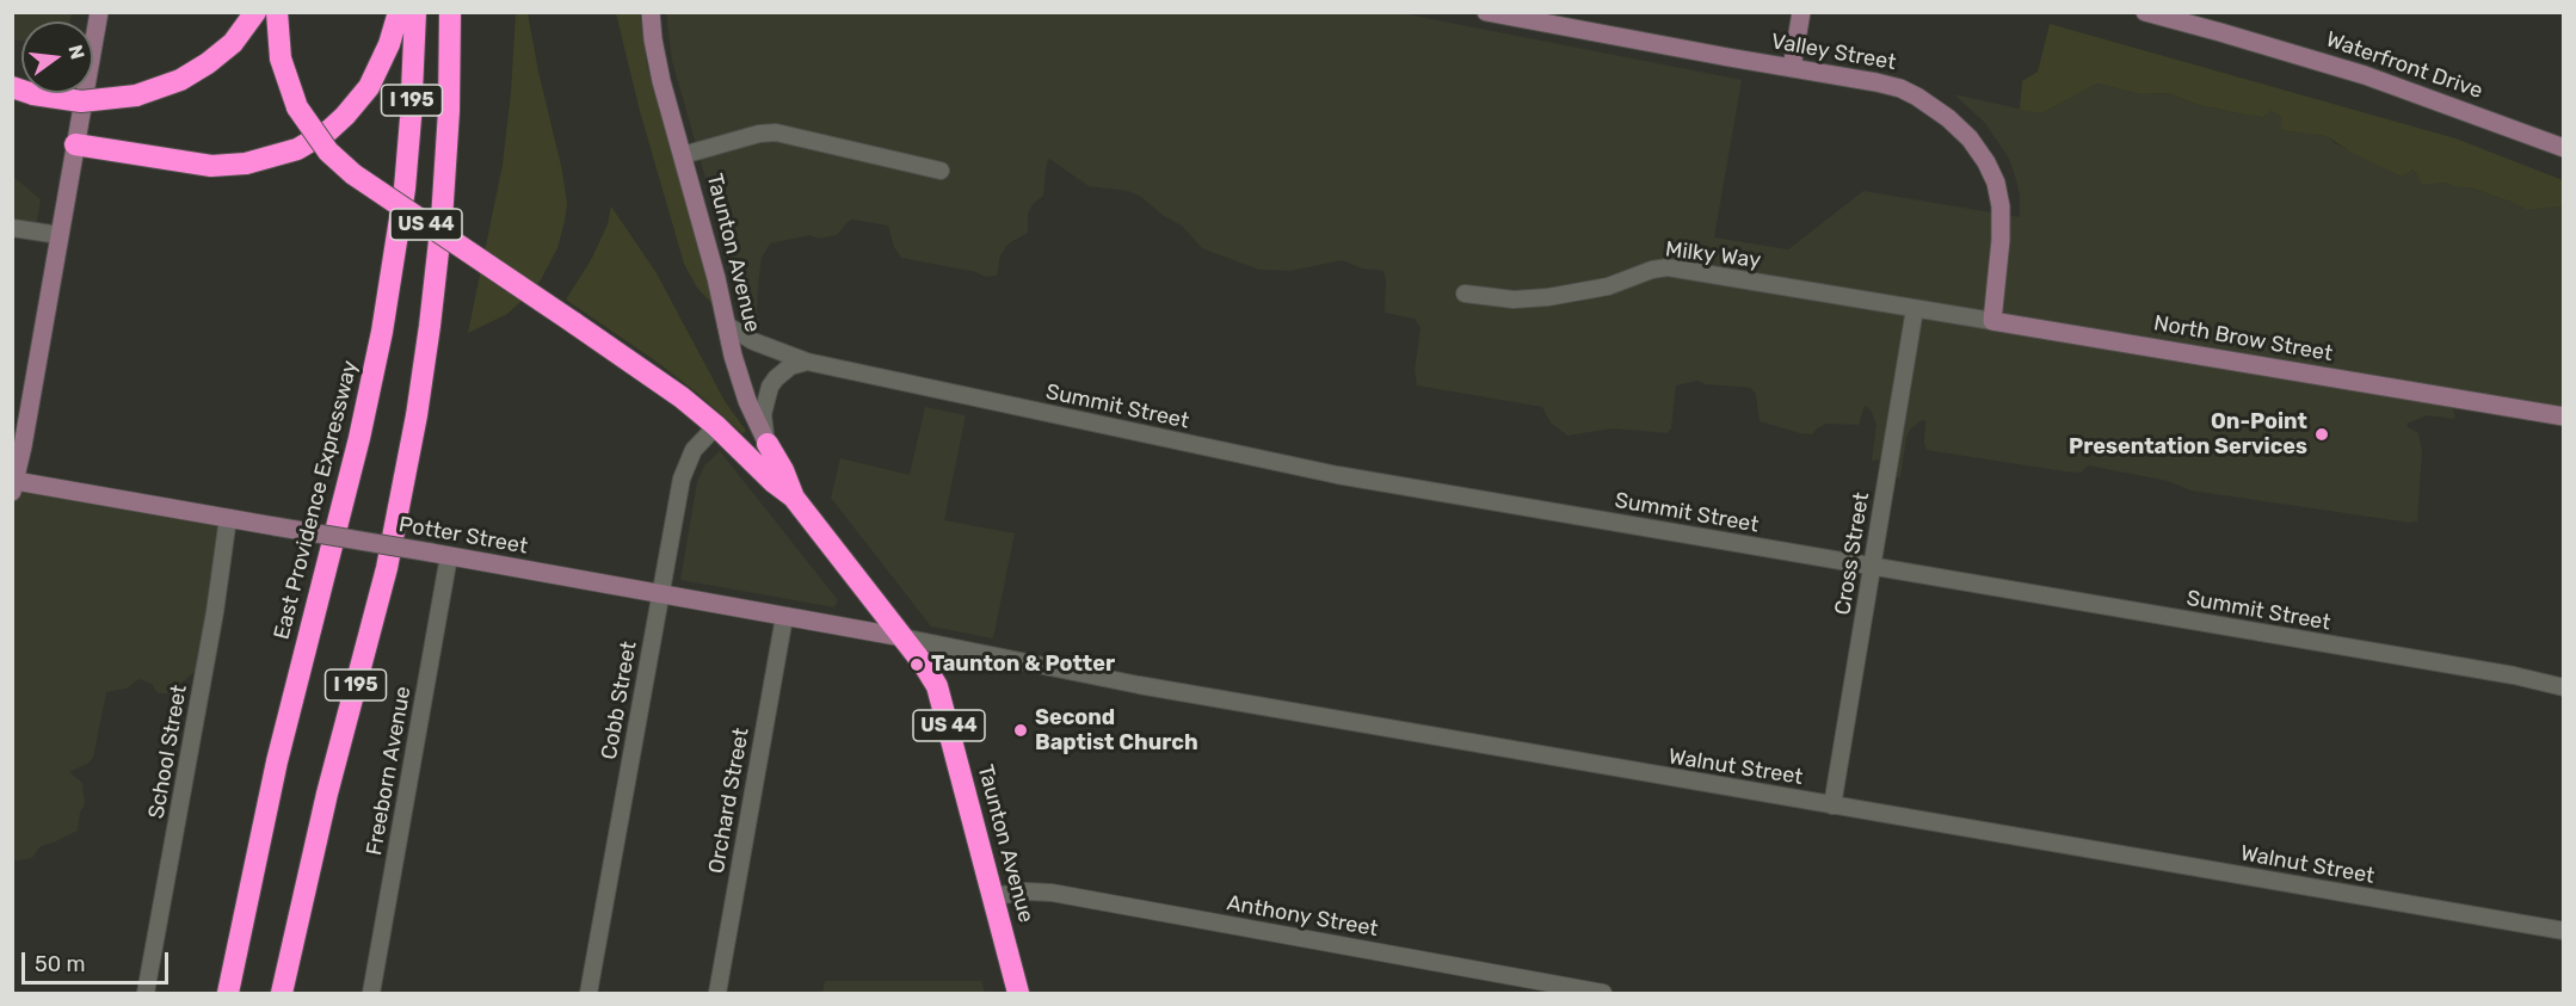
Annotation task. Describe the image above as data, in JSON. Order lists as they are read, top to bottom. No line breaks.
{"streets":{"highway":["I 195","US 44","Taunton Avenue","East Providence Expressway"],"street":["Valley Street","Waterfront Drive","Milky Way","North Brow Street","Summit Street","Potter Street","Cross Street","Cobb Street","School Street","Walnut Street","Freeborn Avenue","Orchard Street","Anthony Street"]},"crossings":[["Valley Street","North Brow Street"],["US 44","Taunton Avenue"],["US 44","Cobb Street"],["Taunton Avenue","Summit Street"],["Taunton Avenue","Potter Street"],["Taunton Avenue","Cobb Street"],["Taunton Avenue","Walnut Street"],["Taunton Avenue","Anthony Street"],["Milky Way","North Brow Street"],["Milky Way","Cross Street"],["North Brow Street","Cross Street"],["Summit Street","Cross Street"],["Potter Street","Cobb Street"],["Potter Street","School Street"],["Potter Street","Walnut Street"],["Potter Street","Freeborn Avenue"],["Potter Street","Orchard Street"],["Cross Street","Walnut Street"]],"places":["On-Point Presentation Services","Taunton & Potter","Second Baptist Church"],"scale_bar":"50 m","north":"right"}
